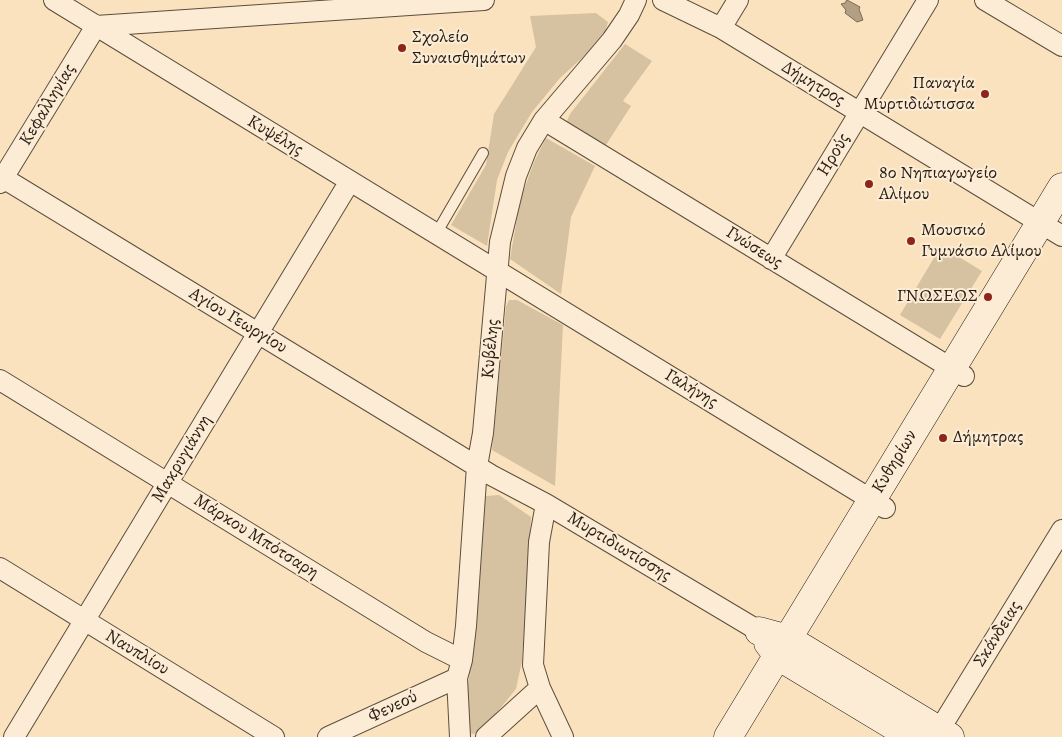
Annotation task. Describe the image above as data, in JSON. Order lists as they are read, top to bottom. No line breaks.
{"streets":{"street":["Δήμητρος","Κεφαλληνίας","Κυψέλης","Ηρούς","Γνώσεως","Αγίου Γεωργίου","Κυβέλης","Γαλήνης","Μακρυγιάννη","Κυθηρίων","Μάρκου Μπότσαρη","Μυρτιδιωτίσσης","Σκάνδειας","Ναυπλίου","Φενεού"]},"crossings":[["Δήμητρος","Ηρούς"],["Δήμητρος","Κυθηρίων"],["Κεφαλληνίας","Κυψέλης"],["Κεφαλληνίας","Αγίου Γεωργίου"],["Κυψέλης","Κυβέλης"],["Κυψέλης","Γαλήνης"],["Κυψέλης","Μακρυγιάννη"],["Ηρούς","Γνώσεως"],["Γνώσεως","Κυβέλης"],["Γνώσεως","Κυθηρίων"],["Αγίου Γεωργίου","Κυβέλης"],["Αγίου Γεωργίου","Μακρυγιάννη"],["Αγίου Γεωργίου","Μυρτιδιωτίσσης"],["Κυβέλης","Γαλήνης"],["Κυβέλης","Μάρκου Μπότσαρη"],["Κυβέλης","Μυρτιδιωτίσσης"],["Κυβέλης","Φενεού"],["Γαλήνης","Κυθηρίων"],["Μακρυγιάννη","Μάρκου Μπότσαρη"],["Μακρυγιάννη","Ναυπλίου"],["Κυθηρίων","Μυρτιδιωτίσσης"],["Μάρκου Μπότσαρη","Φενεού"],["Μυρτιδιωτίσσης","Σκάνδειας"]],"places":["Σχολείο Συναισθημάτων","Παναγία Μυρτιδιώτισσα","8ο Νηπιαγωγείο Αλίμου","Μουσικό Γυμνάσιο Αλίμου","ΓΝΩΣΕΩΣ","Δήμητρας"]}
